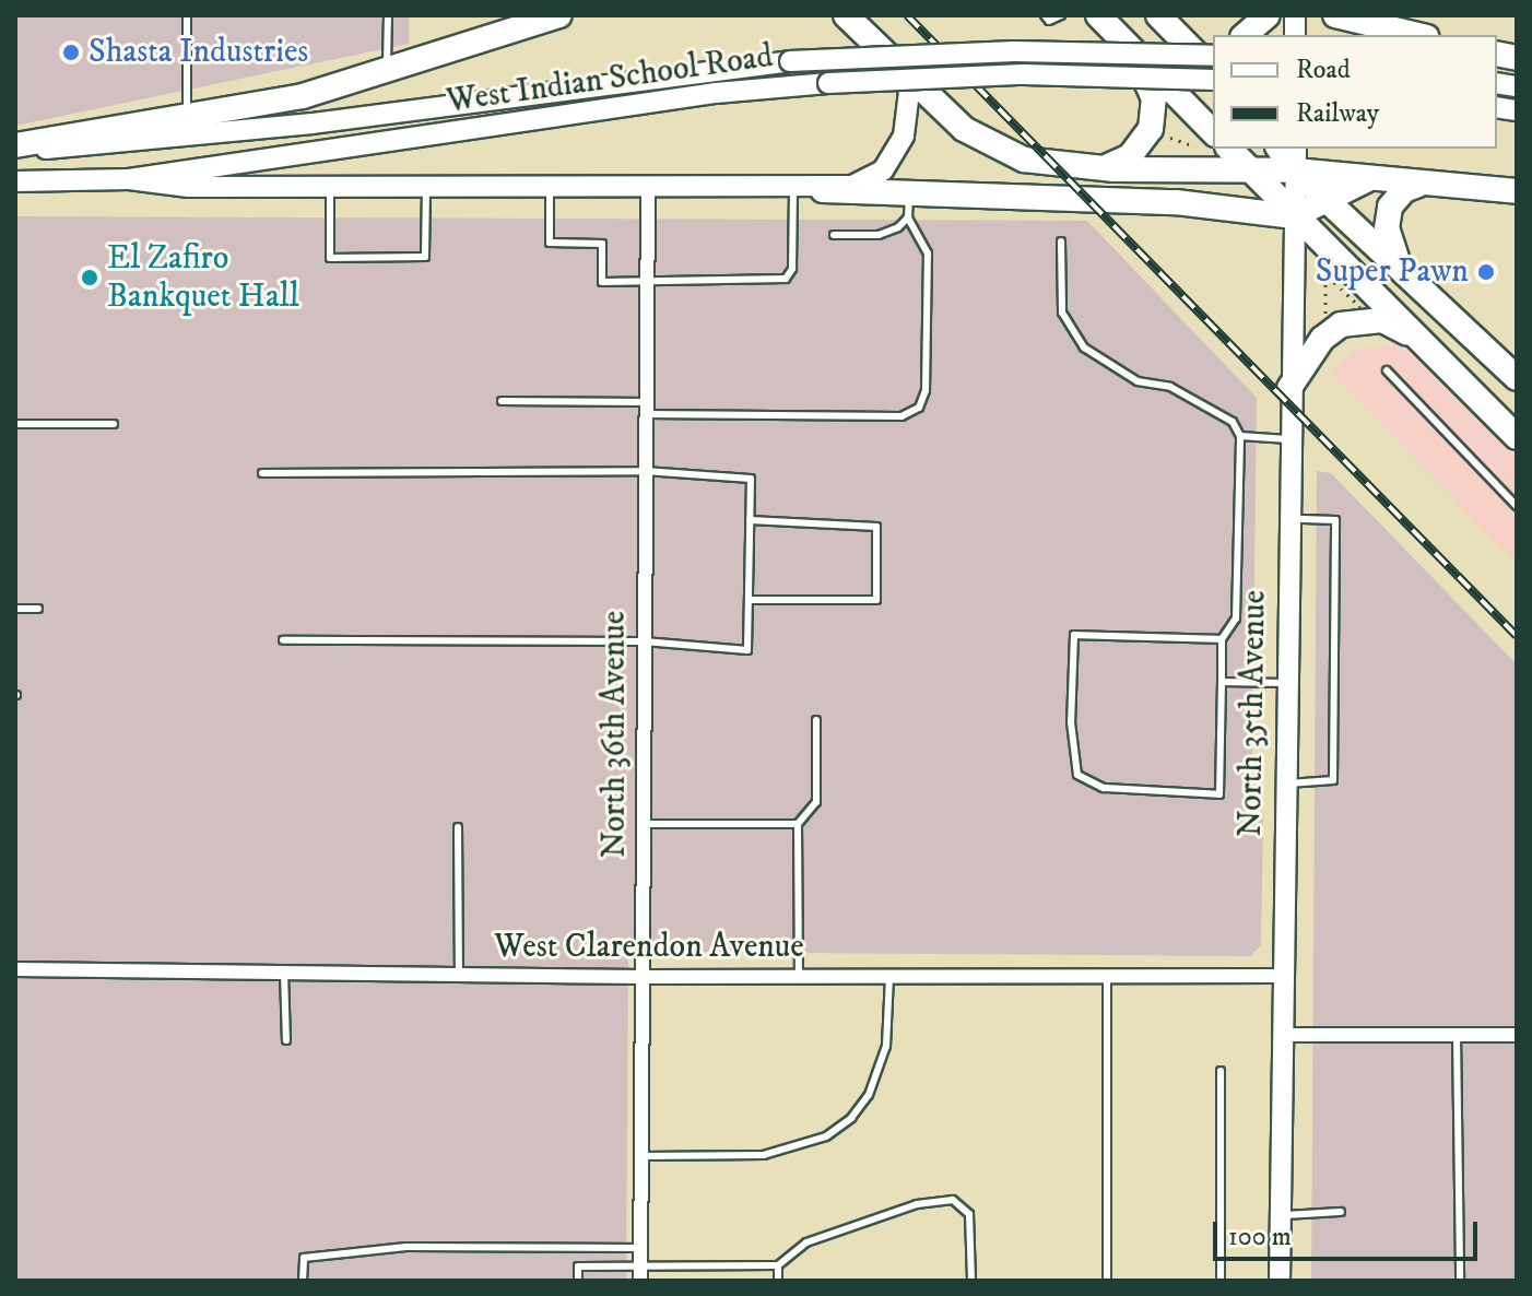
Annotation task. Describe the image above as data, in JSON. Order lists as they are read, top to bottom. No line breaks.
{"streets":{"main road":["West Indian School Road","North 35th Avenue"],"street":["North 36th Avenue","West Clarendon Avenue"]},"crossings":[["North 35th Avenue","West Clarendon Avenue"],["North 36th Avenue","West Clarendon Avenue"]],"places":["Shasta Industries","Super Pawn","El Zafiro Bankquet Hall"],"legend":["Road","Railway"],"scale_bar":"100 m"}
